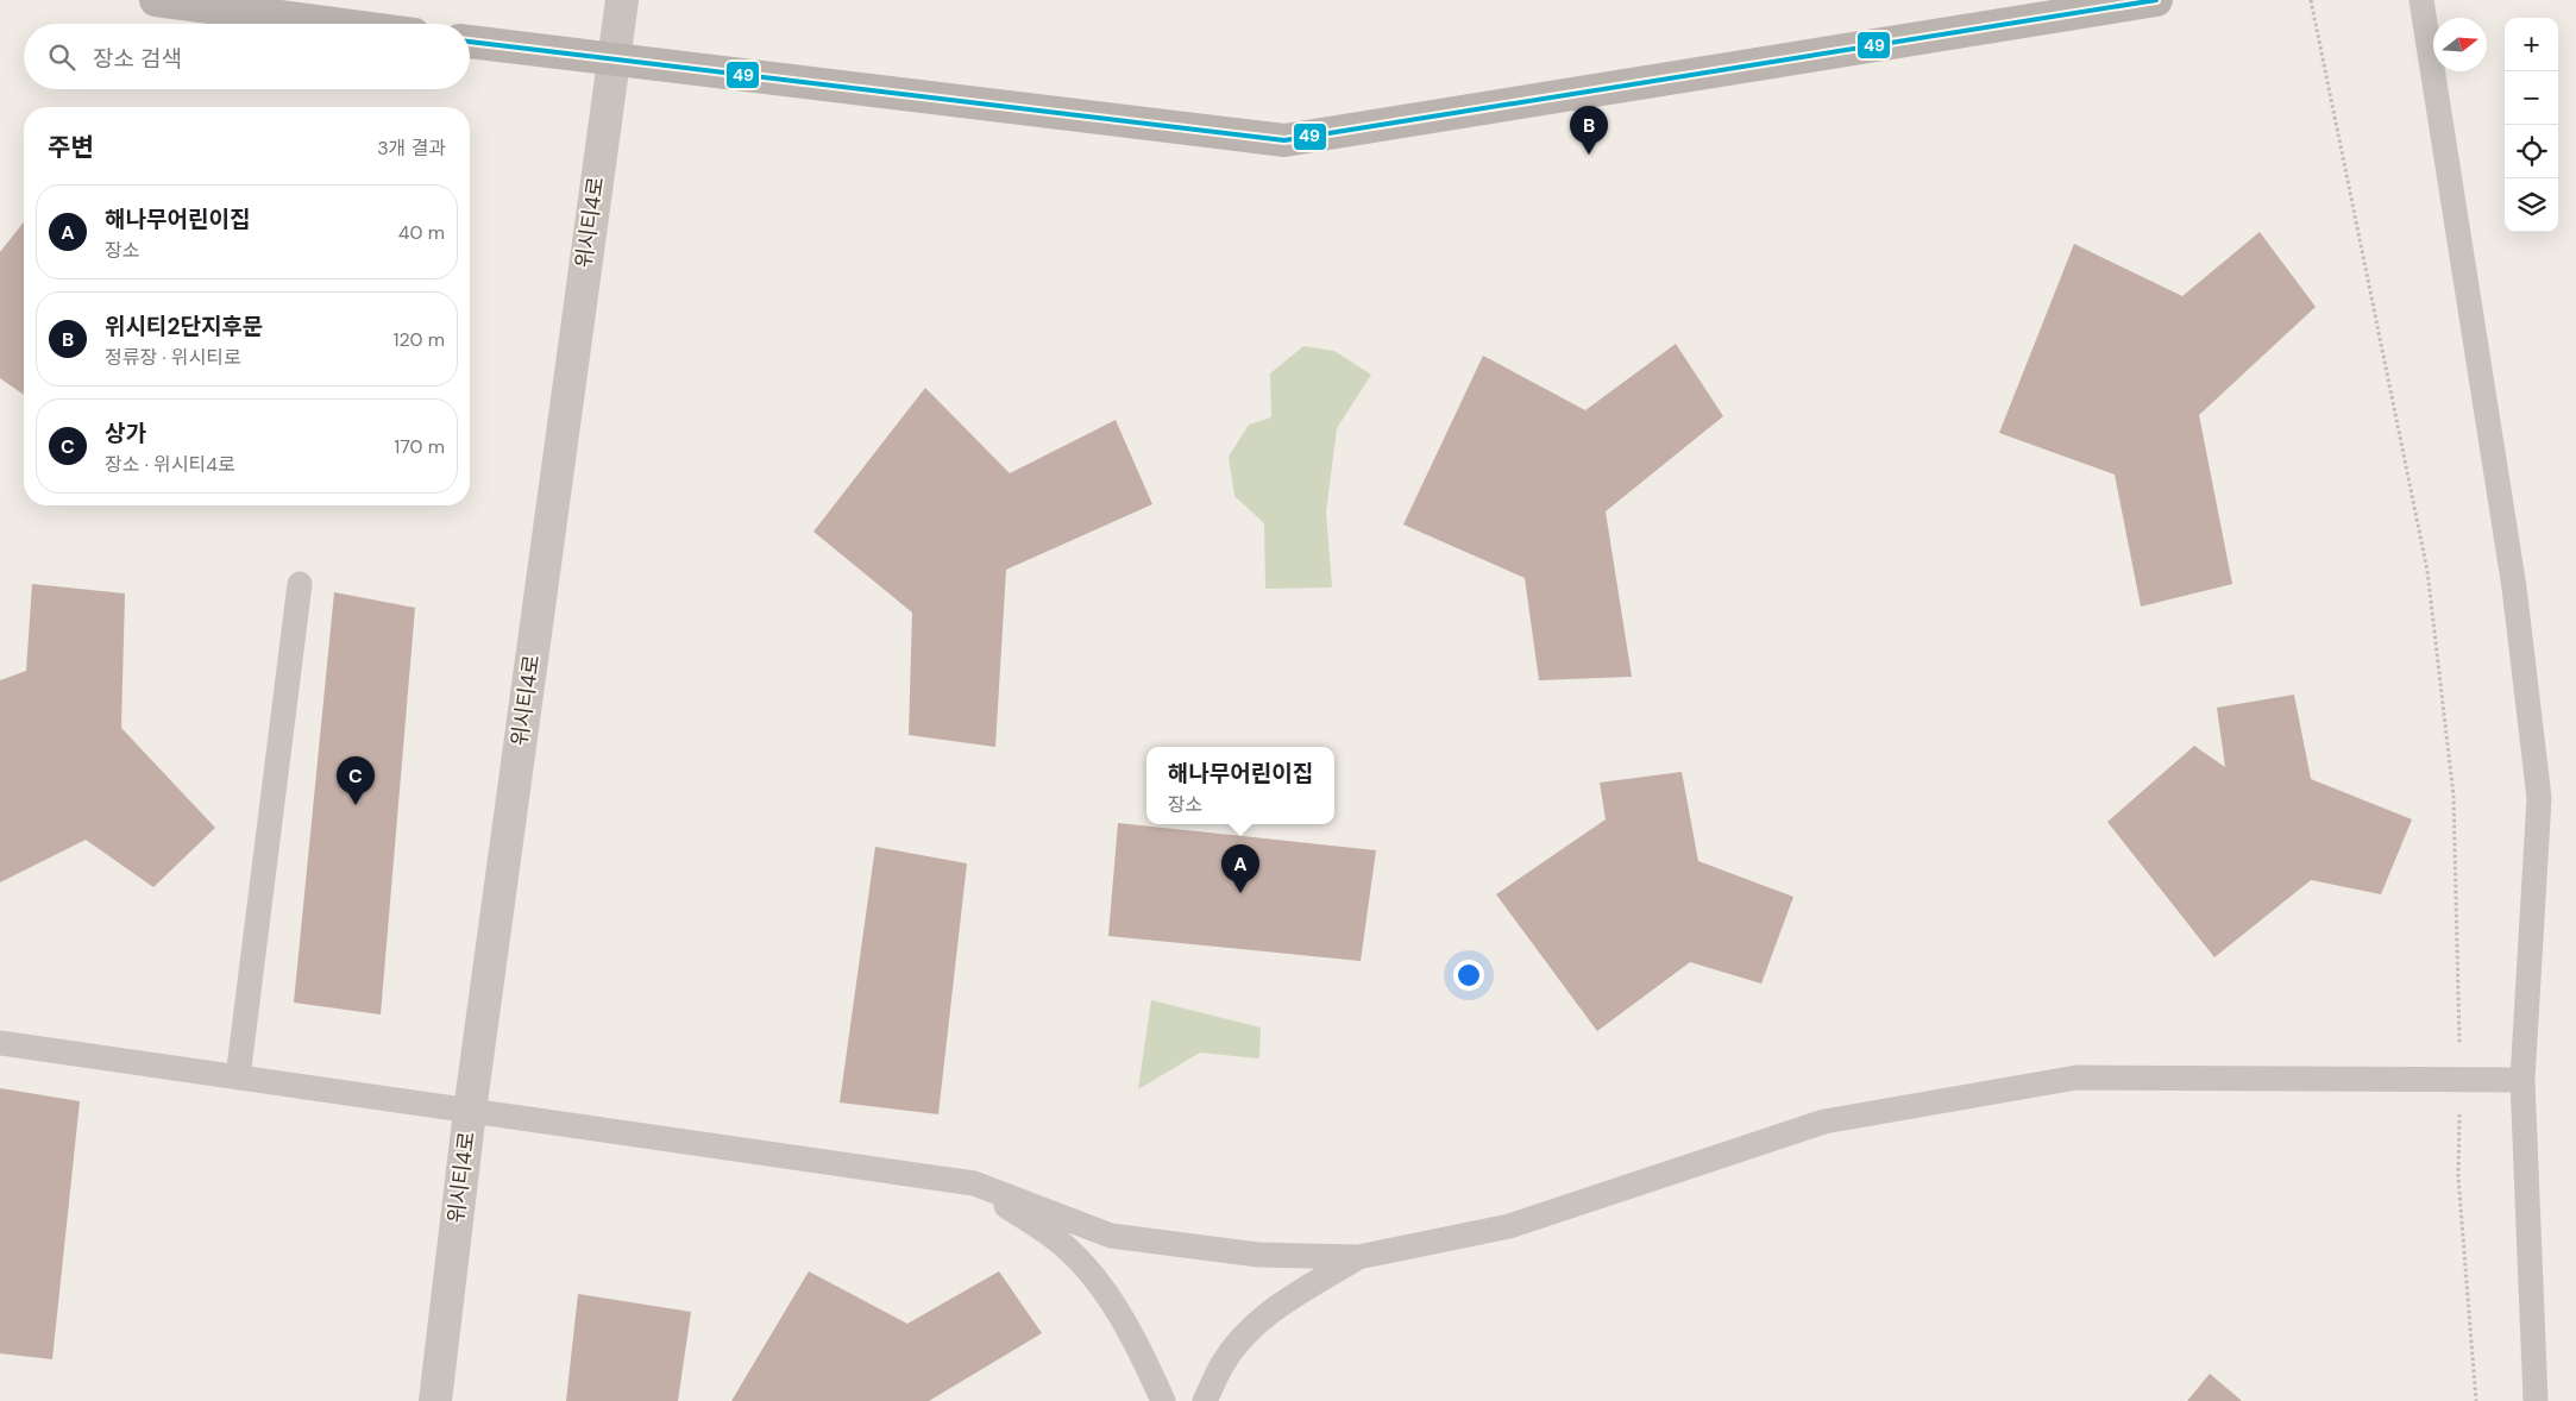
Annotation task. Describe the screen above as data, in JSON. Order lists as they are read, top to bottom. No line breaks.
{"streets":{"street":["위시티4로"]},"lines":["transit line 49"],"north":"right","page":{"map_buttons":["+","−"],"search":"장소 검색","pins":["B","C","A"],"heading":["주변","3개 결과"],"list":[{"mark":"A","name":"해나무어린이집","note":"장소","value":"40 m"},{"mark":"B","name":"위시티2단지후문","note":"정류장 · 위시티로","value":"120 m"},{"mark":"C","name":"상가","note":"장소 · 위시티4로","value":"170 m"}],"popup":["해나무어린이집","장소"]}}
